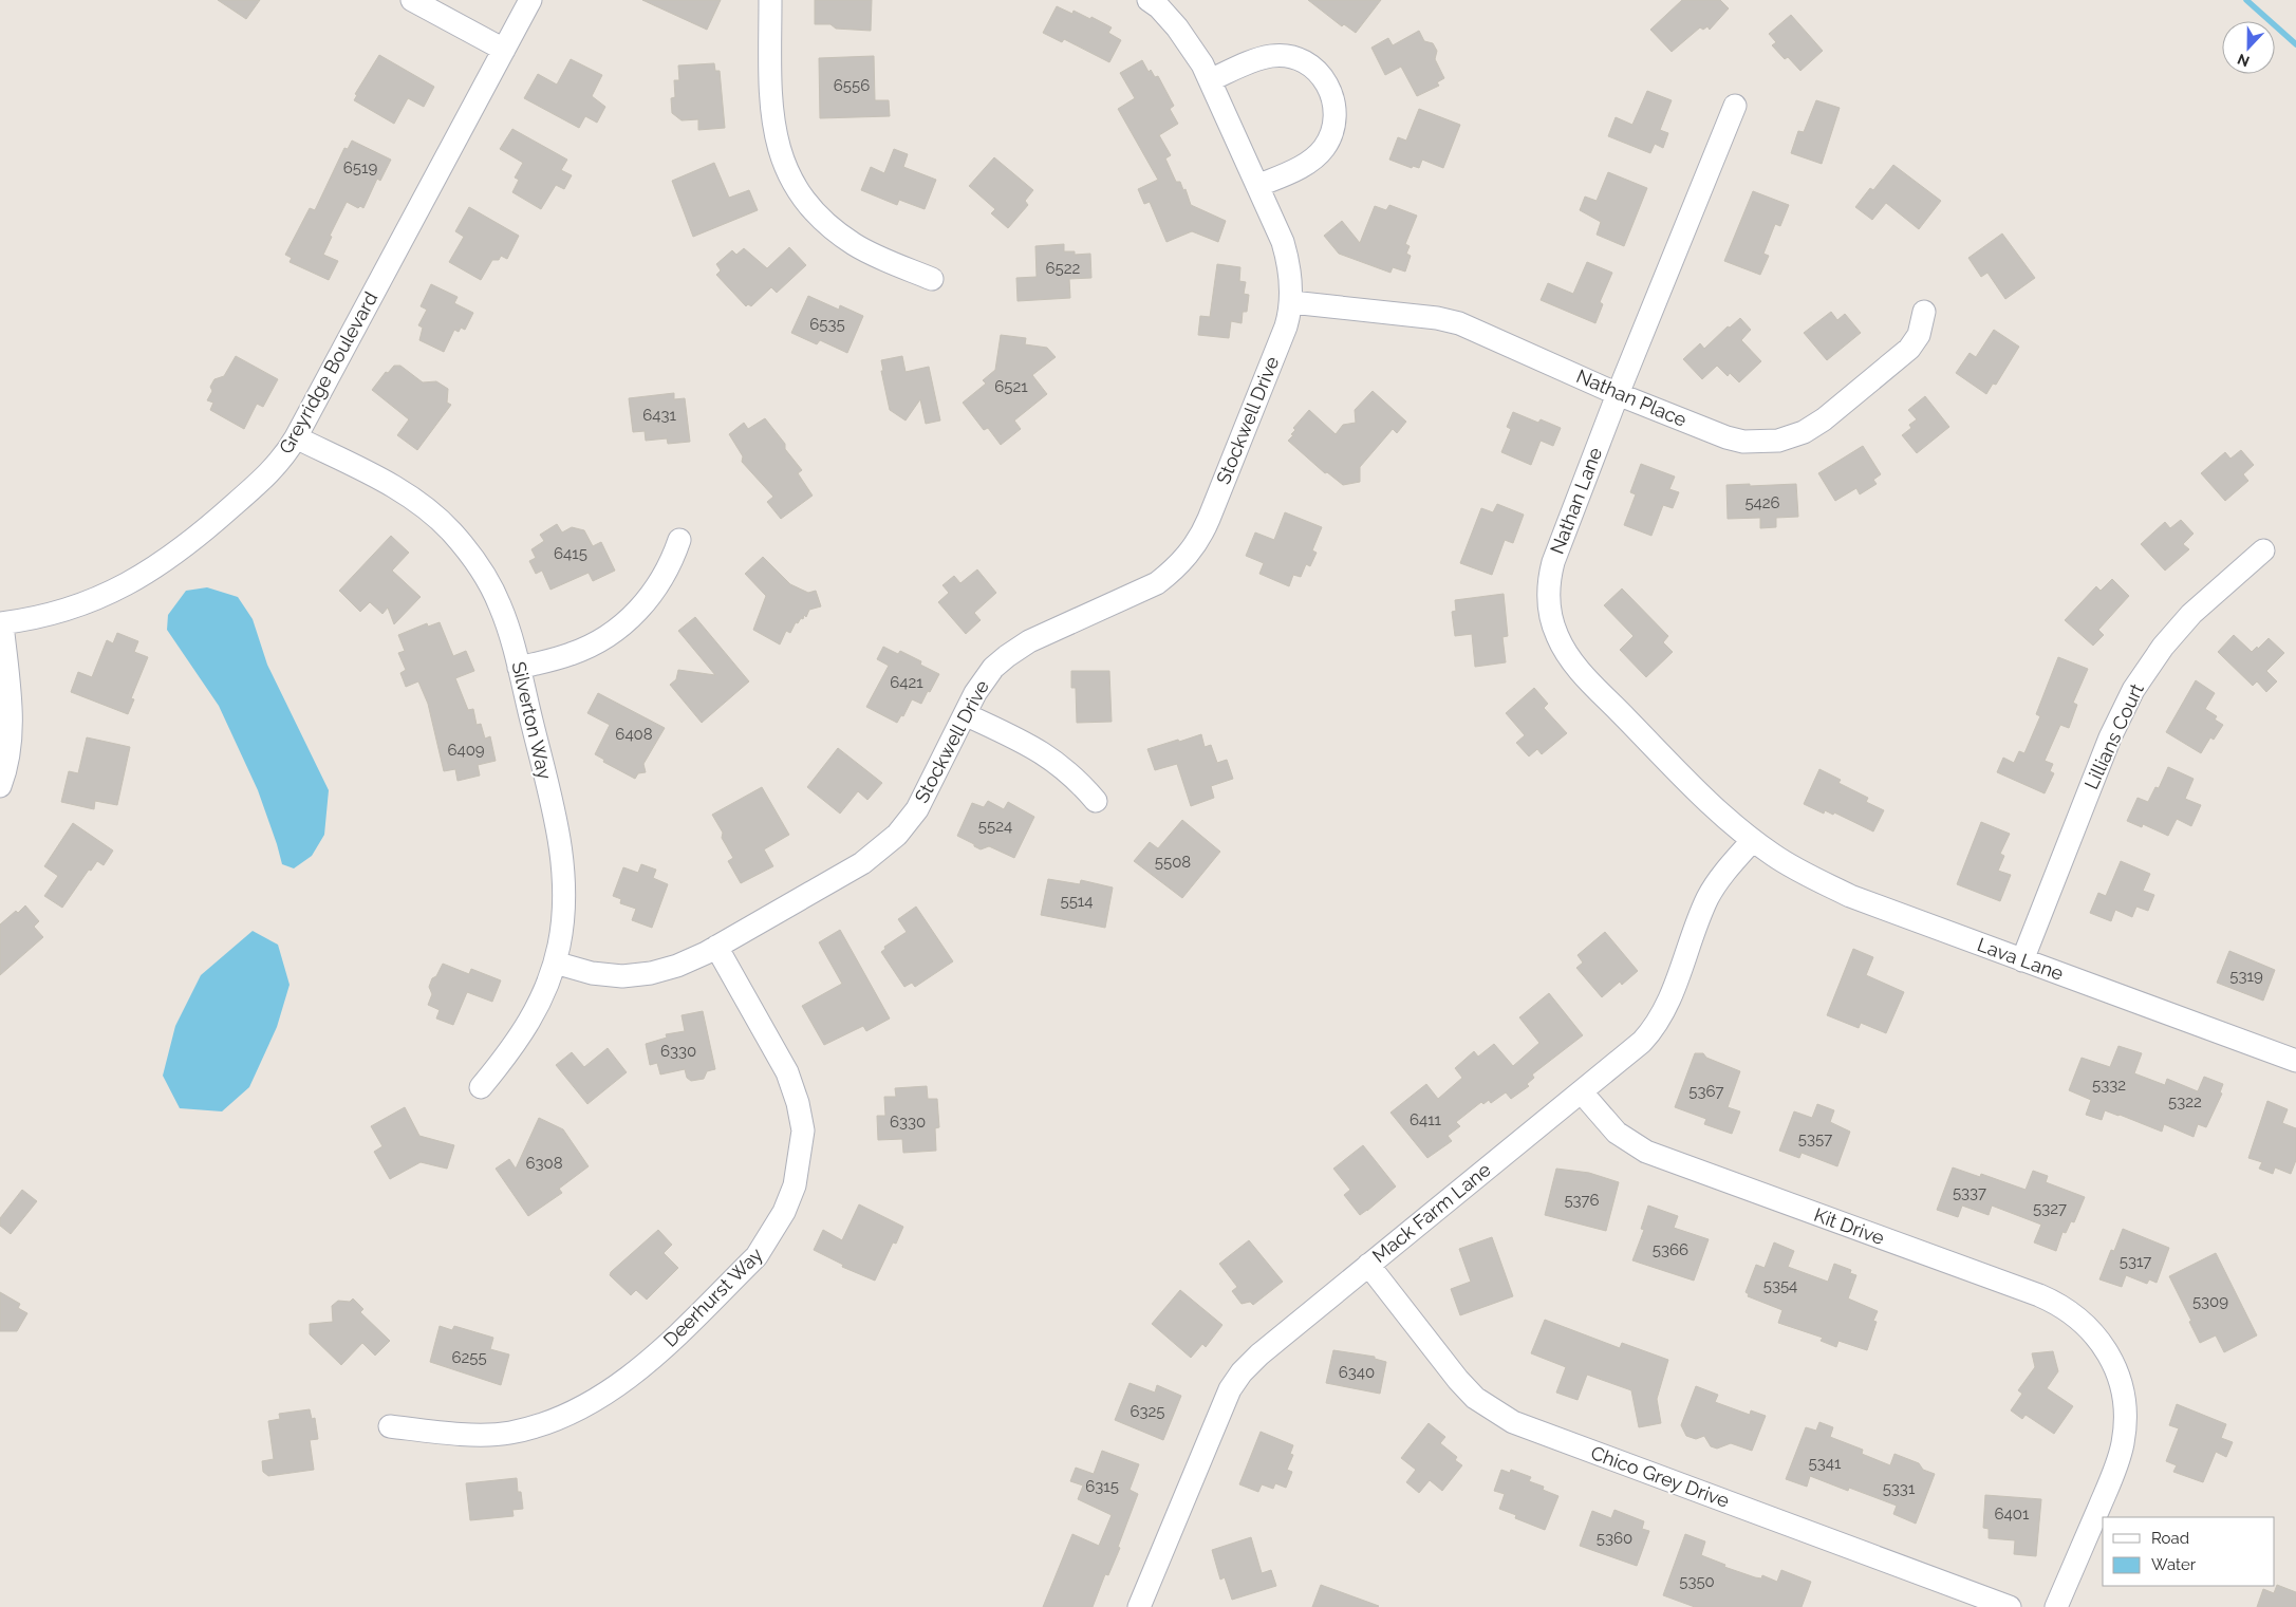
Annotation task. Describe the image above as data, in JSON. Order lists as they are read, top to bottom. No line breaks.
{"streets":{"street":["Greyridge Boulevard","Nathan Place","Stockwell Drive","Nathan Lane","Silverton Way","Lillians Court","Lava Lane","Mack Farm Lane","Kit Drive","Deerhurst Way","Chico Grey Drive"]},"crossings":[["Greyridge Boulevard","Silverton Way"],["Nathan Place","Stockwell Drive"],["Nathan Place","Nathan Lane"],["Stockwell Drive","Silverton Way"],["Stockwell Drive","Deerhurst Way"],["Nathan Lane","Lava Lane"],["Nathan Lane","Mack Farm Lane"],["Lillians Court","Lava Lane"],["Lava Lane","Mack Farm Lane"],["Mack Farm Lane","Kit Drive"],["Mack Farm Lane","Chico Grey Drive"]],"house_numbers":["6556","6519","6522","6535","6521","6431","5426","6415","6421","6408","6409","5524","5508","5514","5319","6330","5332","5367","5322","6411","6330","5357","6308","5337","5376","5327","5366","5317","5354","5309","6255","6340","6325","5341","6315","5331","6401","5360","5350"],"legend":["Road","Water"],"north":"bottom"}
